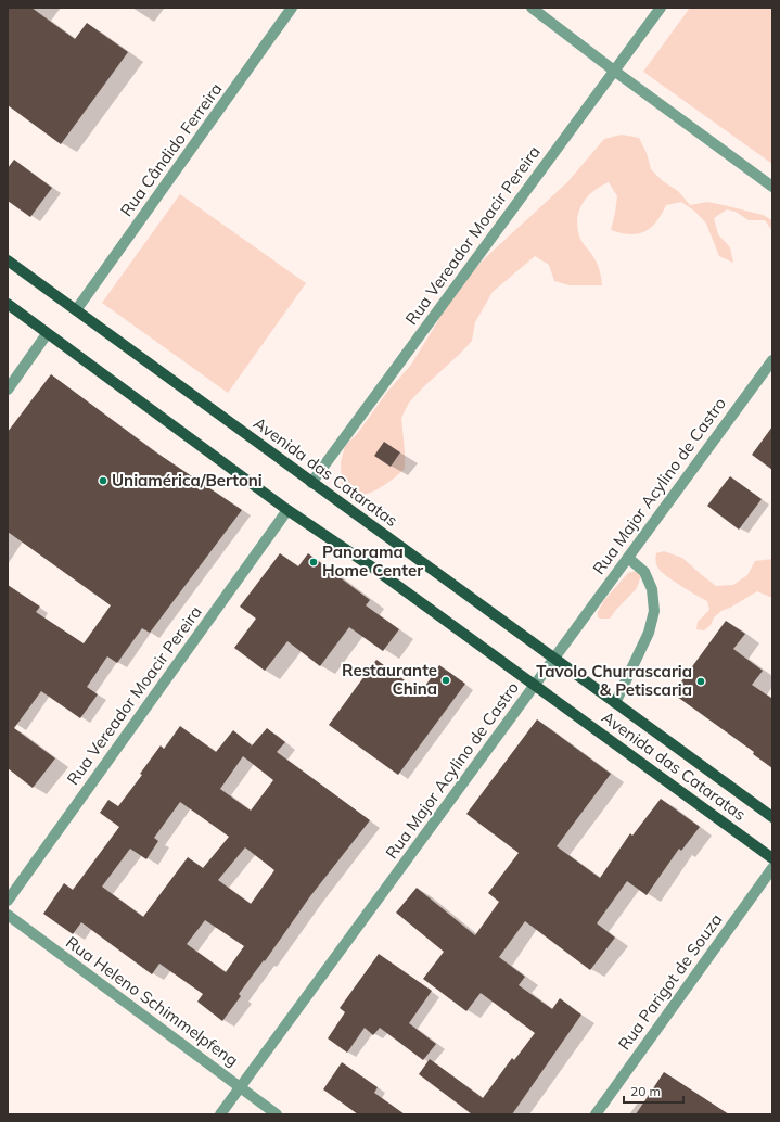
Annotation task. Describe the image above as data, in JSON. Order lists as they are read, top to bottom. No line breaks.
{"streets":{"main road":["Avenida das Cataratas"],"street":["Rua Cândido Ferreira","Rua Vereador Moacir Pereira","Rua Major Acylino de Castro","Rua Parigot de Souza","Rua Heleno Schimmelpfeng"]},"crossings":[["Rua Cândido Ferreira","Avenida das Cataratas"],["Rua Vereador Moacir Pereira","Avenida das Cataratas"],["Avenida das Cataratas","Rua Major Acylino de Castro"],["Rua Major Acylino de Castro","Rua Heleno Schimmelpfeng"]],"places":["Uniamérica/Bertoni","Panorama Home Center","Restaurante China","Tavolo Churrascaria & Petiscaria"],"scale_bar":"20 m"}
